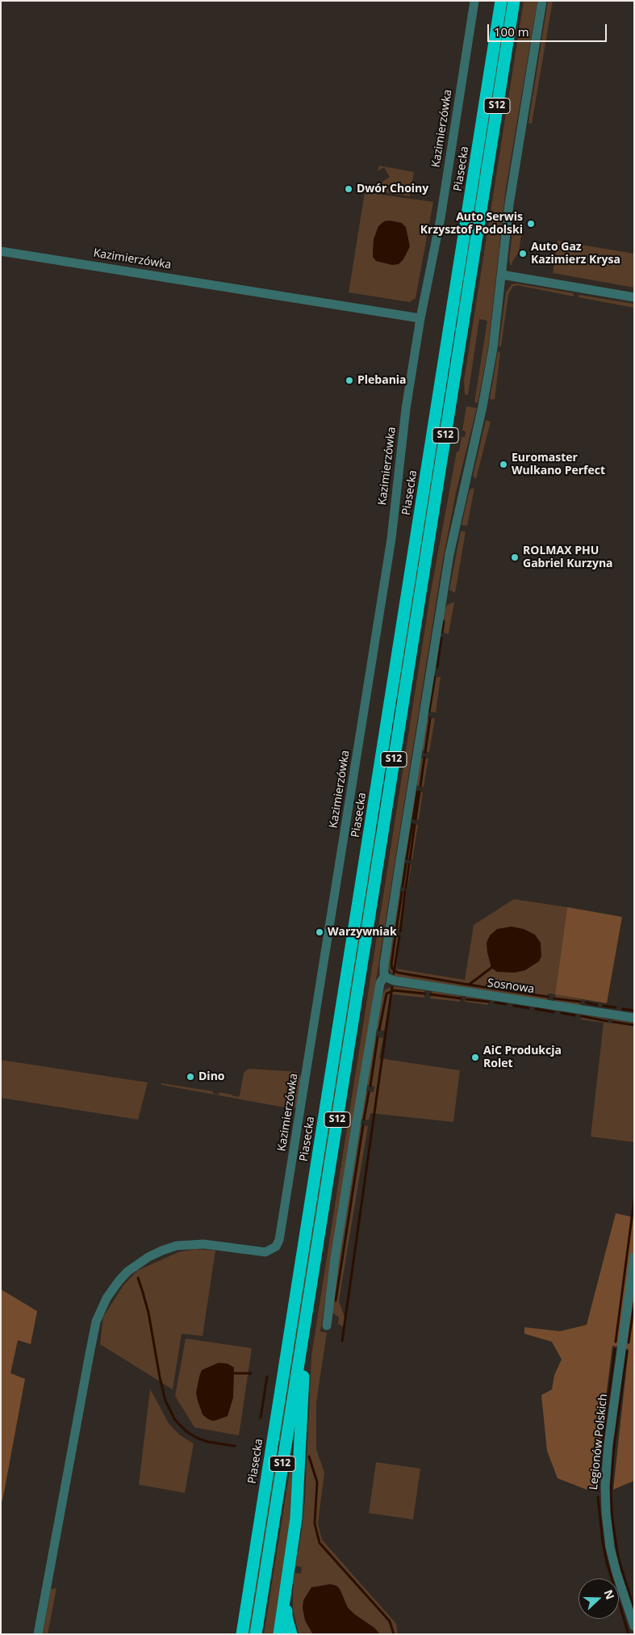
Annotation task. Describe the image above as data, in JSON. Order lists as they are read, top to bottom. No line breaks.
{"streets":{"highway":["S12","Piasecka"],"street":["Kazimierzówka","Sosnowa","Legionów Polskich"]},"places":["Dwór Choiny","Auto Serwis Krzysztof Podolski","Auto Gaz Kazimierz Krysa","Plebania","Euromaster Wulkano Perfect","ROLMAX PHU Gabriel Kurzyna","Warzywniak","AiC Produkcja Rolet","Dino"],"scale_bar":"100 m","north":"right"}
